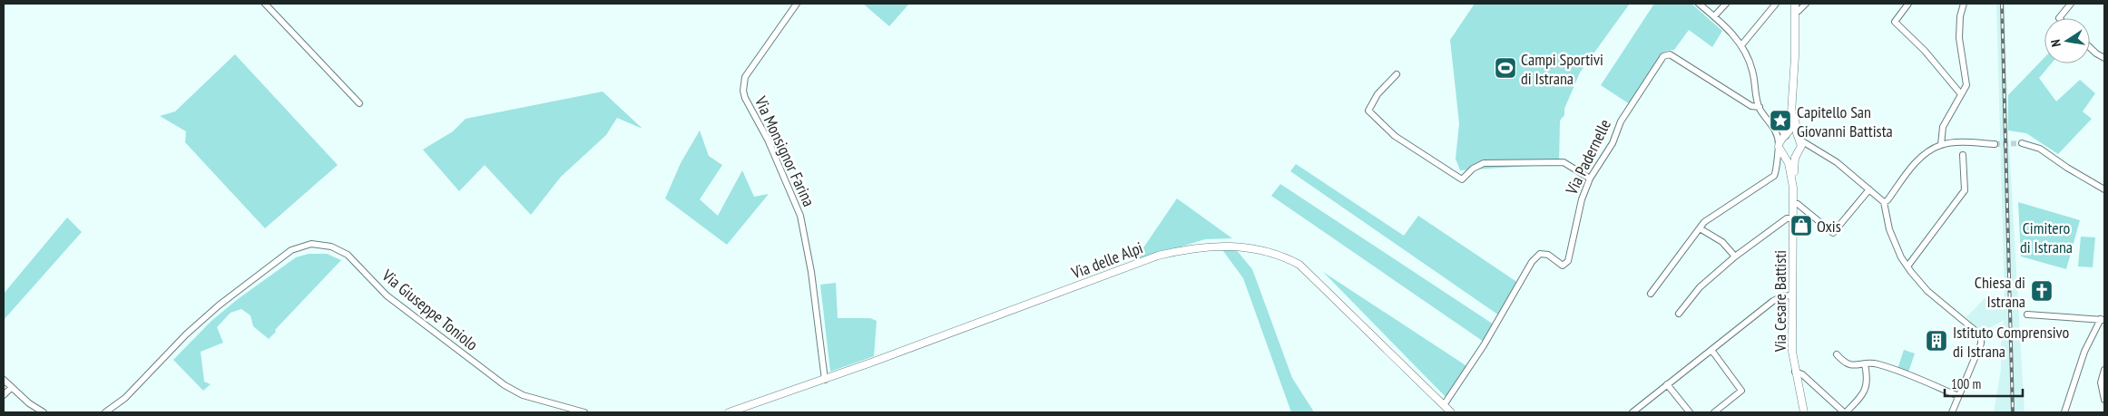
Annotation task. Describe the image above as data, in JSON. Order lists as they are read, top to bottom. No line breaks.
{"streets":{"main road":["Via delle Alpi","Via Cesare Battisti"],"street":["Via Monsignor Farina","Via Padernelle","Via Giuseppe Toniolo"]},"crossings":[["Via Monsignor Farina","Via delle Alpi"],["Via Padernelle","Via delle Alpi"]],"parks":["Cimitero di Istrana"],"places":{"sports":["Campi Sportivi di Istrana"],"place":["Capitello San Giovanni Battista"],"shop":["Oxis"],"church":["Chiesa di Istrana"],"building":["Istituto Comprensivo di Istrana"]},"scale_bar":"100 m","north":"left"}
